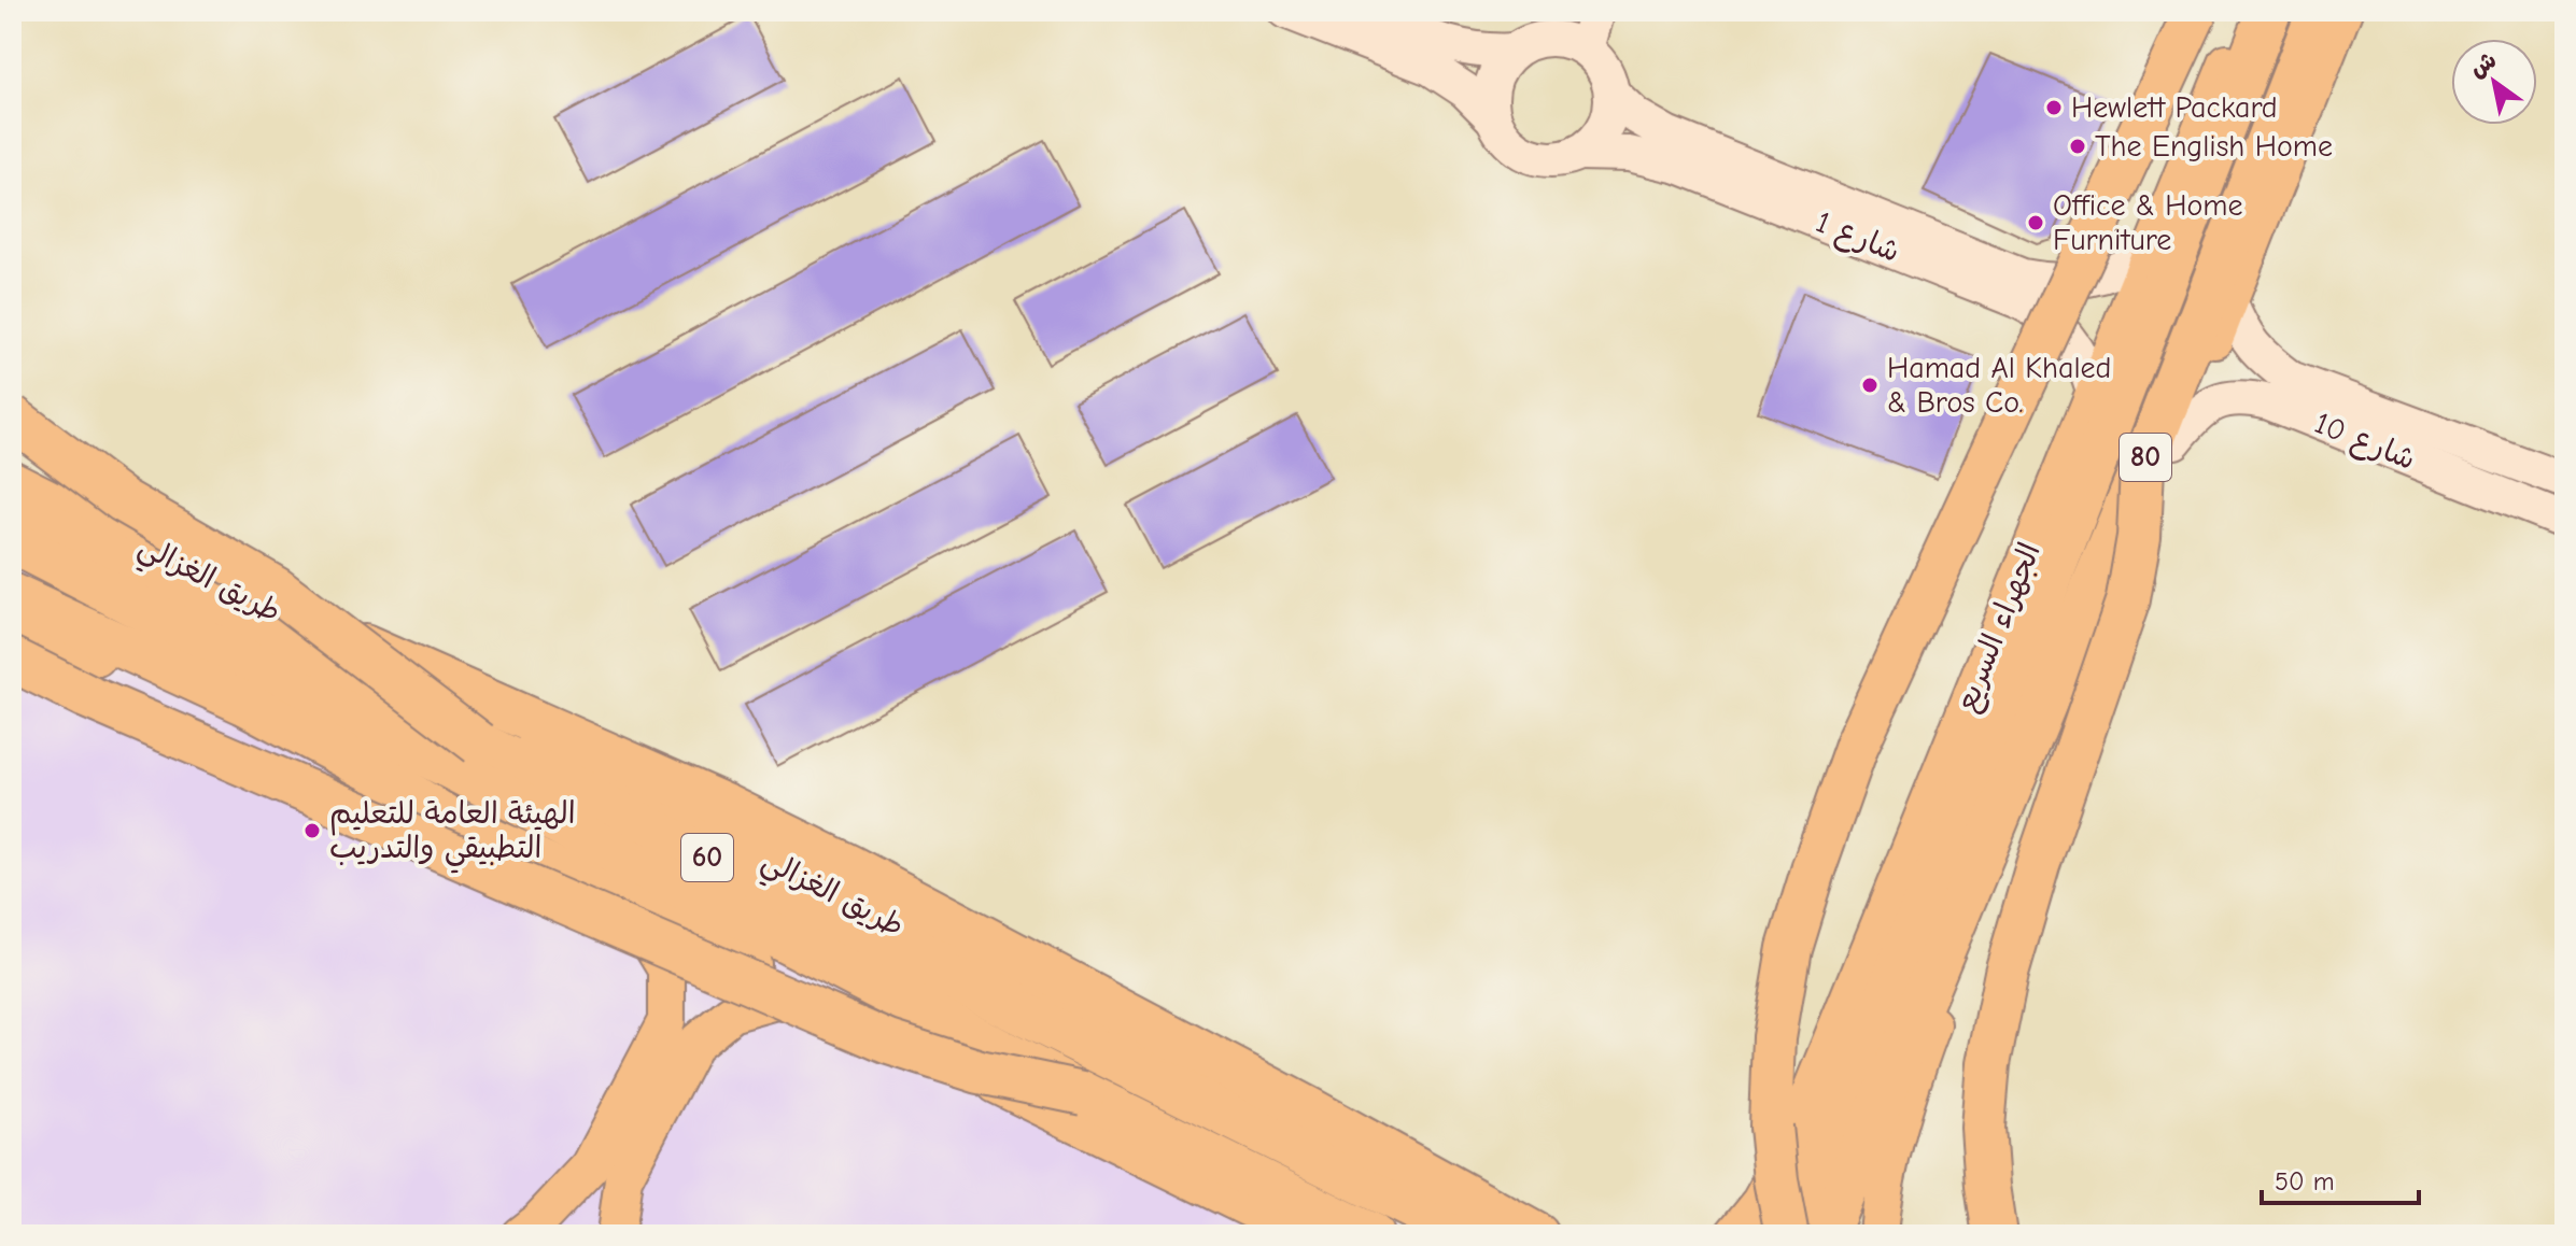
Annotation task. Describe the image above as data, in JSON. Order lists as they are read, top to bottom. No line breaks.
{"streets":{"highway":["80","طريق الغزالي","الجهراء السريع","60"],"street":["شارع 1","شارع 10"]},"crossings":[["شارع 1","الجهراء السريع"],["شارع 10","80"]],"places":["Hewlett Packard","The English Home","Office & Home Furniture","Hamad Al Khaled & Bros Co.","الهيئة العامة للتعليم التطبيقي والتدريب"],"scale_bar":"50 m","north":"top left"}
